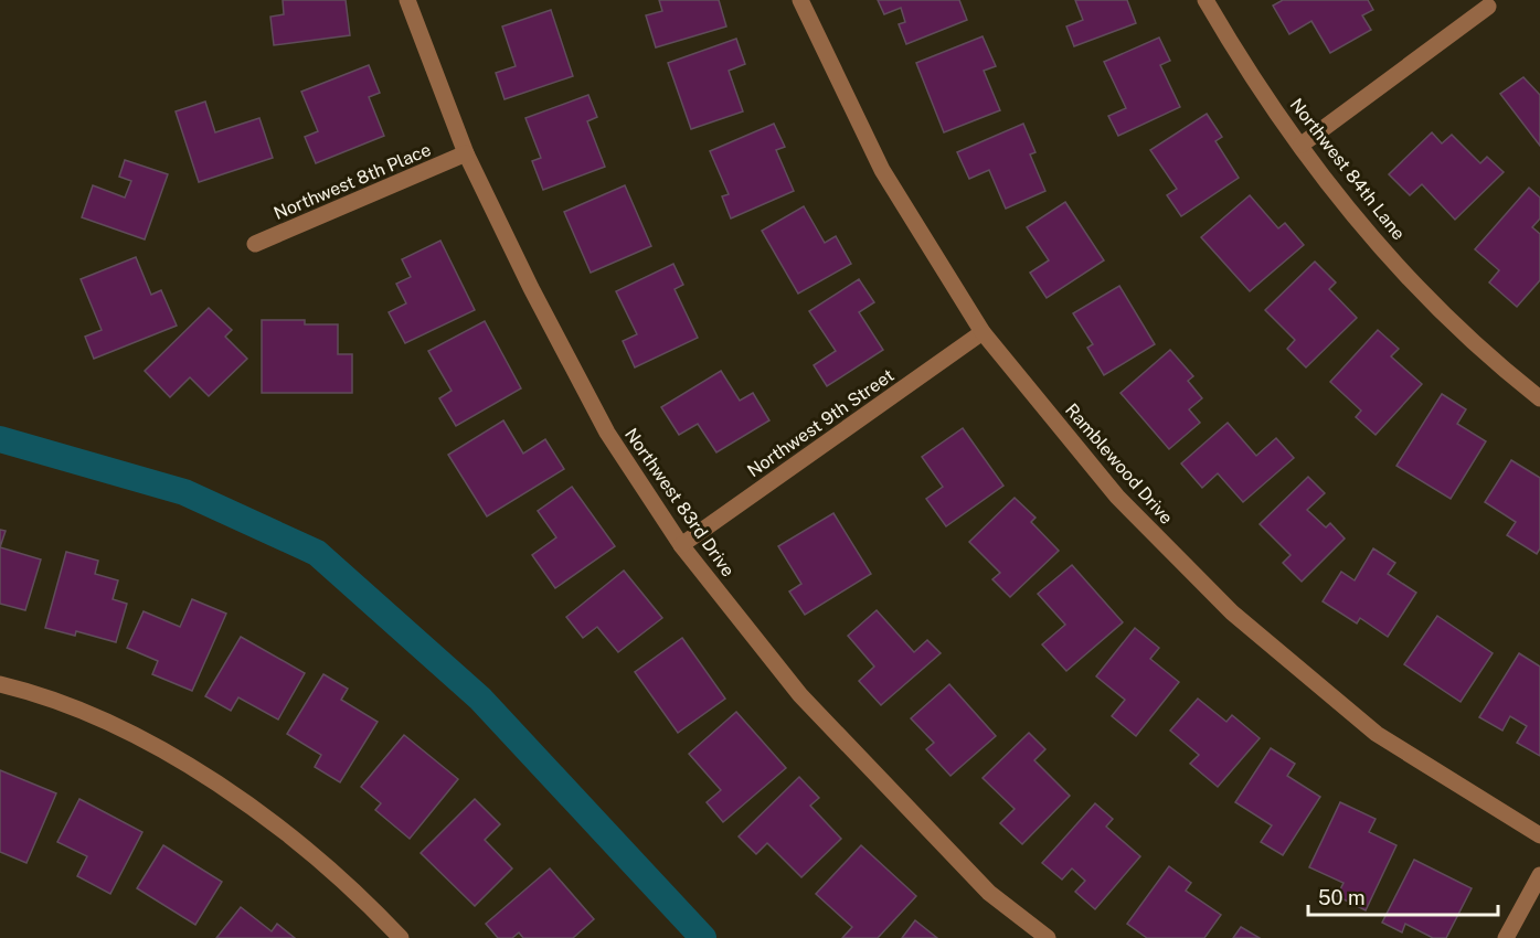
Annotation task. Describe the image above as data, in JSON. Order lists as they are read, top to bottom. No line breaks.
{"streets":{"street":["Northwest 84th Lane","Northwest 8th Place","Northwest 9th Street","Ramblewood Drive","Northwest 83rd Drive"]},"crossings":[["Northwest 8th Place","Northwest 83rd Drive"],["Northwest 9th Street","Ramblewood Drive"],["Northwest 9th Street","Northwest 83rd Drive"]],"scale_bar":"50 m"}
